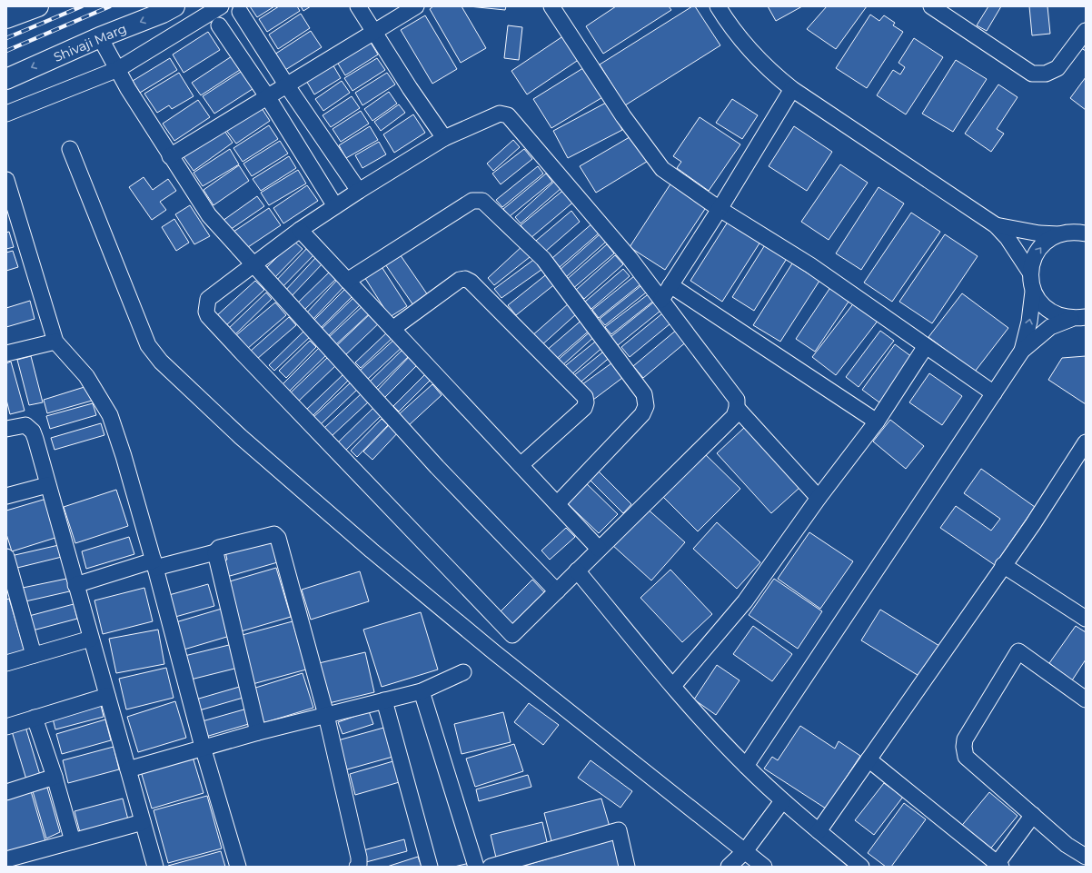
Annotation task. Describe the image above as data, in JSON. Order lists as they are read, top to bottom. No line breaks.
{"streets":{"main road":["Shivaji Marg"]},"one_way":["Shivaji Marg"]}
